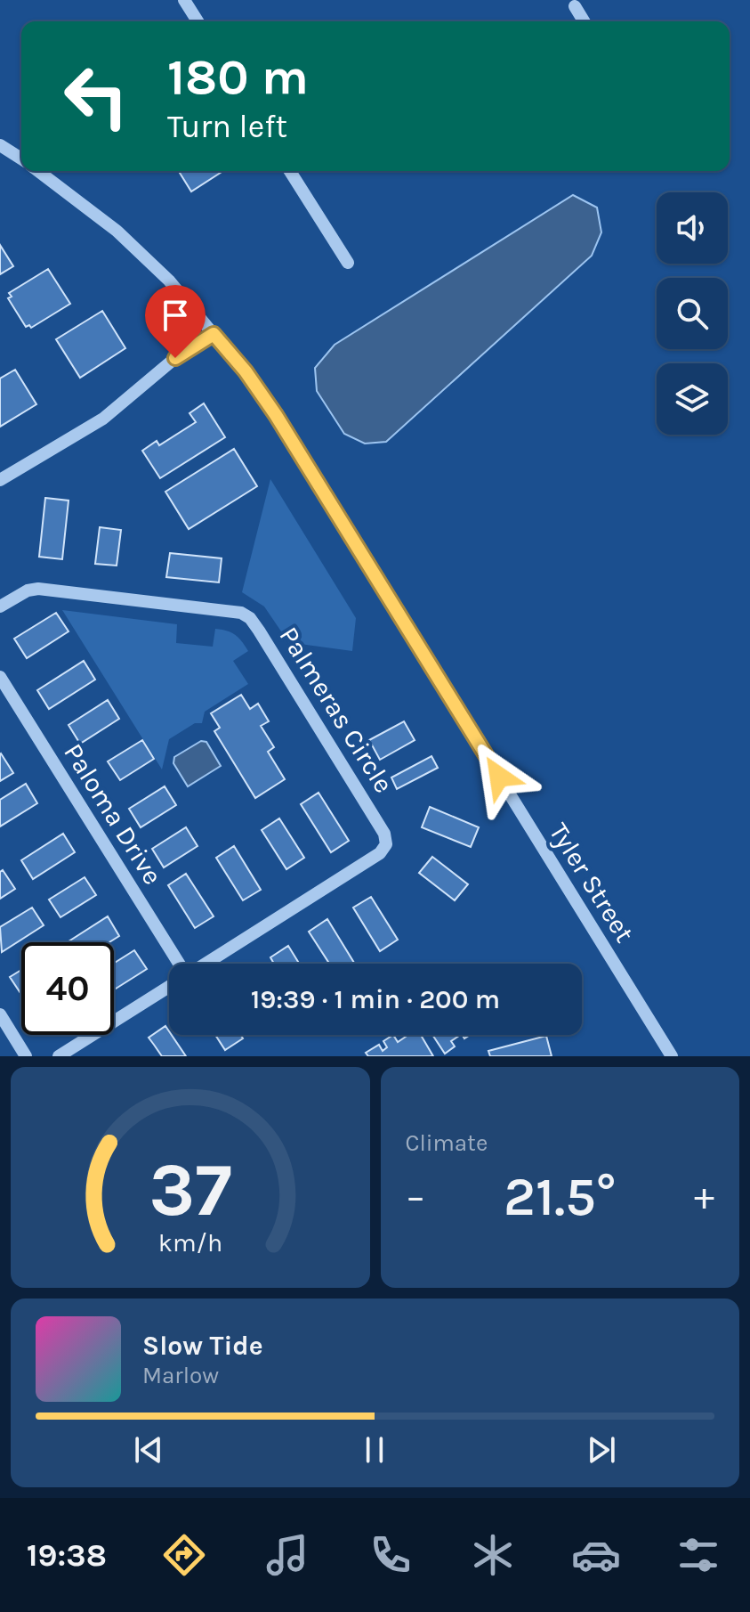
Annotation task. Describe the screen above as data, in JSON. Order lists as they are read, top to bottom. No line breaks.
{"streets":{"street":["Palmeras Circle","Paloma Drive","Tyler Street"]},"page":{"turn":["180 m","Turn left"],"limit":"40","trip":"19:39 · 1 min · 200 m","tile":"Climate","heat":["−","21.5°","+"],"song":["Slow Tide","Marlow"],"tabs":"19:38","gauge":["37","km/h"]}}
